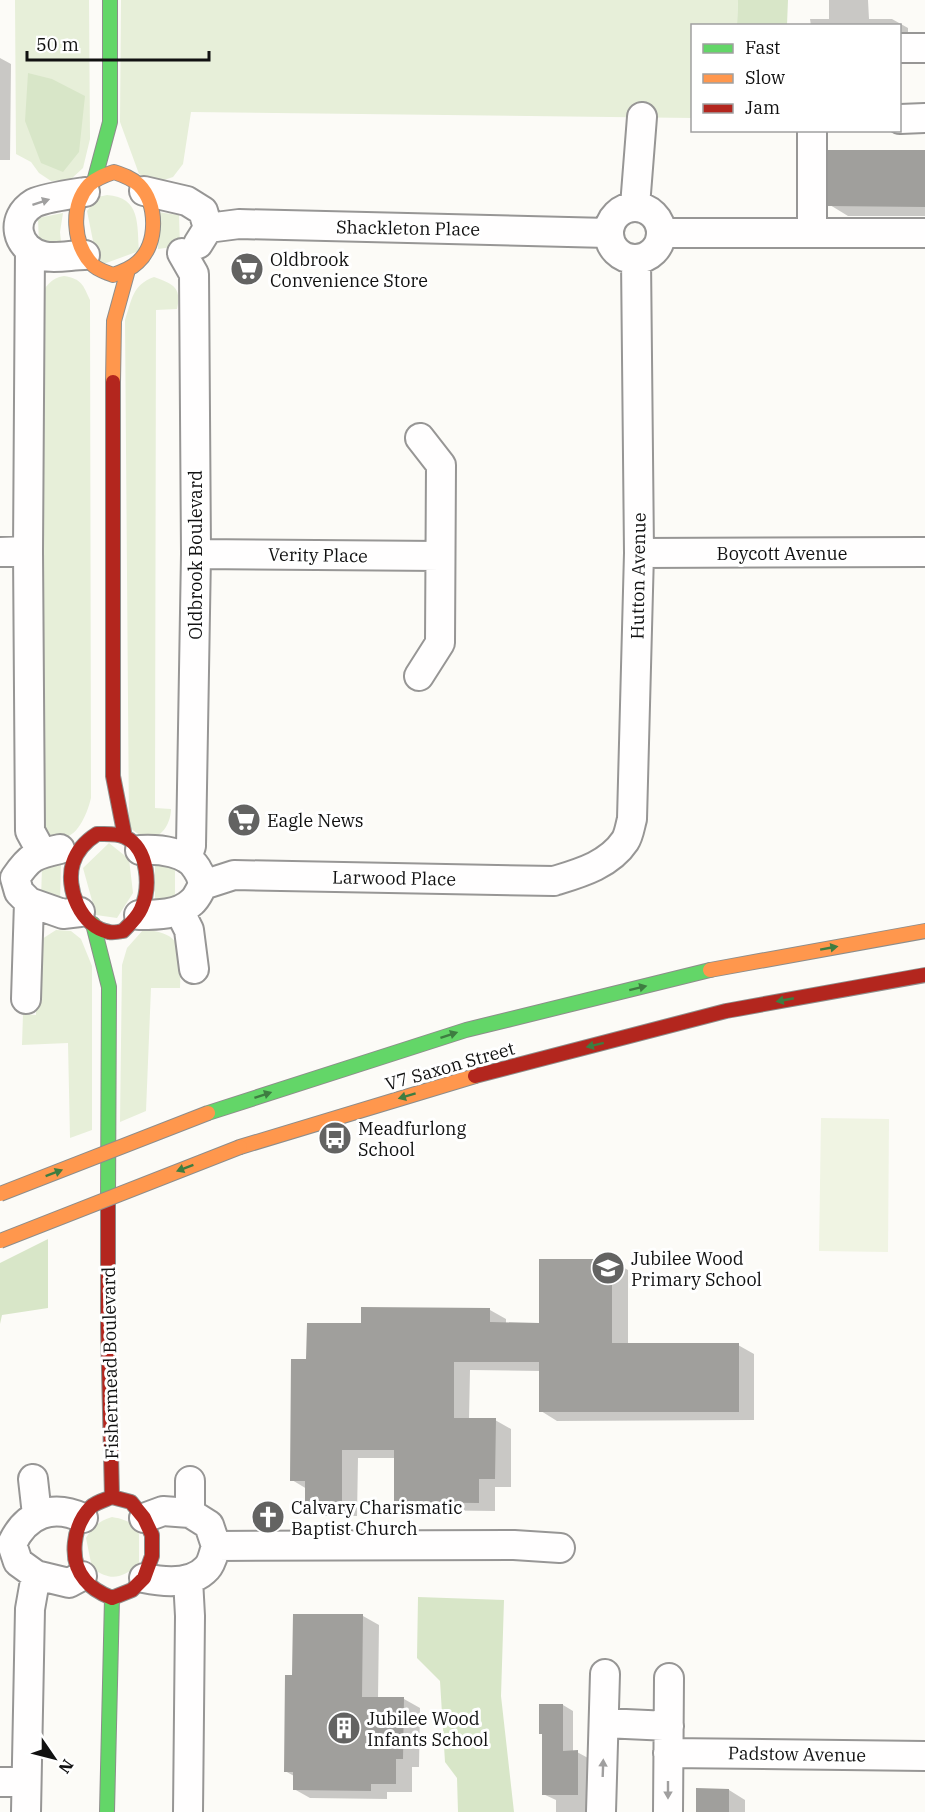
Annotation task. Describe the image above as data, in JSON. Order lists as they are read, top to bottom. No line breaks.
{"streets":{"street":["Shackleton Place","Boycott Avenue","Oldbrook Boulevard","Verity Place","Hutton Avenue","Larwood Place","V7 Saxon Street","Fishermead Boulevard","Padstow Avenue"]},"crossings":[["Shackleton Place","Hutton Avenue"],["Boycott Avenue","Hutton Avenue"],["Oldbrook Boulevard","Verity Place"],["Hutton Avenue","Larwood Place"]],"places":{"supermarket":["Oldbrook Convenience Store","Eagle News"],"bus stop":["Meadfurlong School"],"school or university":["Jubilee Wood Primary School"],"church":["Calvary Charismatic Baptist Church"],"building":["Jubilee Wood Infants School"]},"legend":["Fast","Slow","Jam"],"scale_bar":"50 m","north":"bottom right"}
